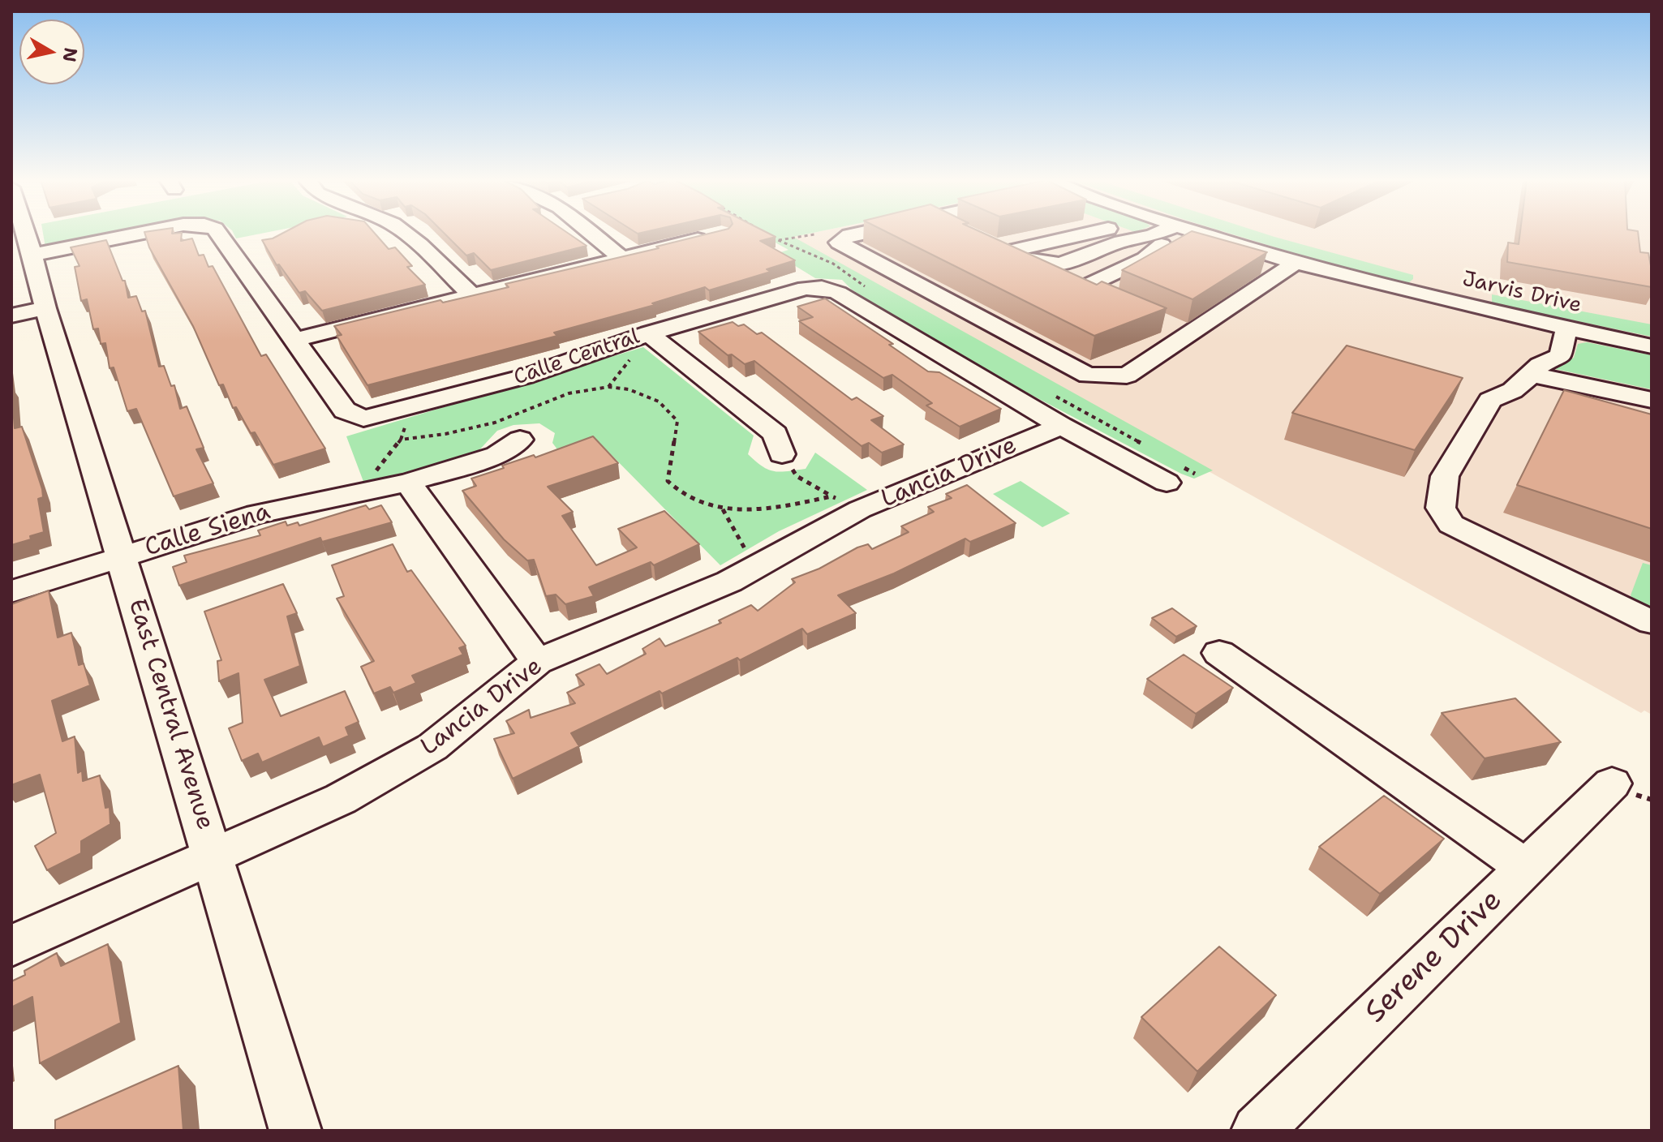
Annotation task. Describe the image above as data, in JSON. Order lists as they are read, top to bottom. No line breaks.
{"streets":{"street":["Jarvis Drive","Calle Central","Lancia Drive","Calle Siena","East Central Avenue","Serene Drive"]},"crossings":[["Calle Central","Lancia Drive"],["Calle Central","East Central Avenue"],["Lancia Drive","East Central Avenue"],["Calle Siena","East Central Avenue"]],"north":"right"}
